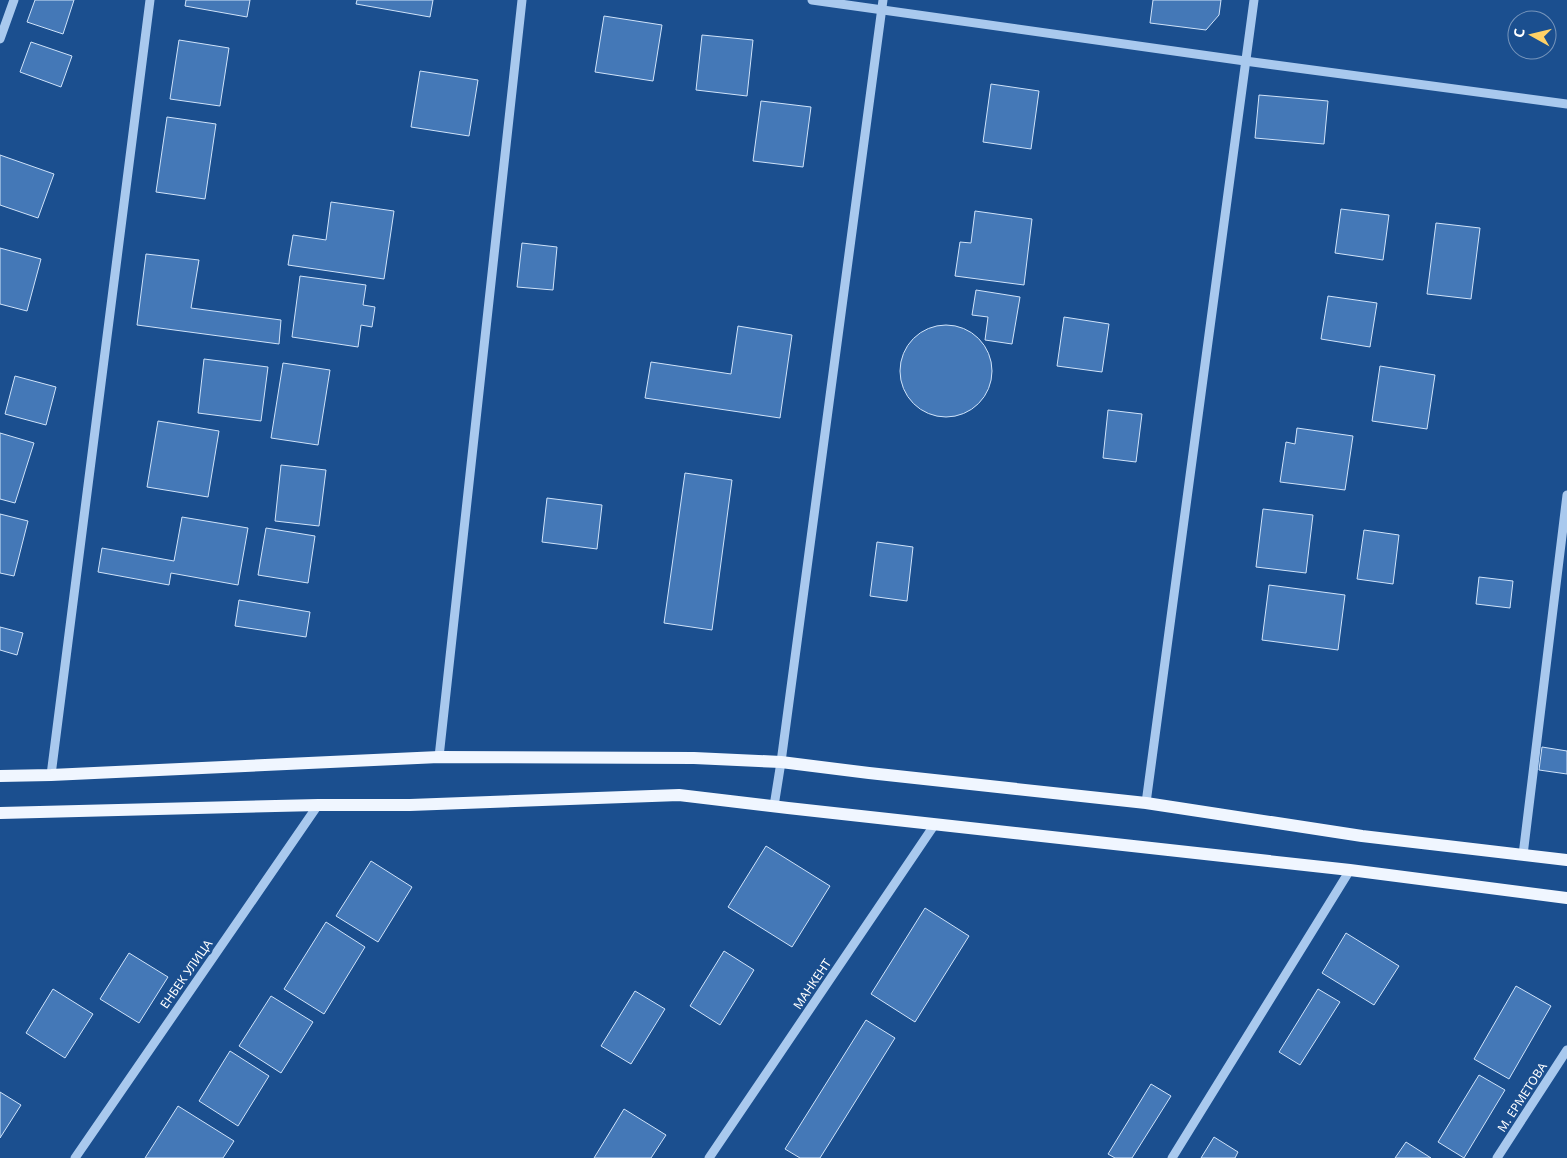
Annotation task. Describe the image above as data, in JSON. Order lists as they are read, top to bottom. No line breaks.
{"streets":{"street":["ЕНБЕК УЛИЦА","МАНКЕНТ","М. ЕРМЕТОВА"]},"north":"left"}
